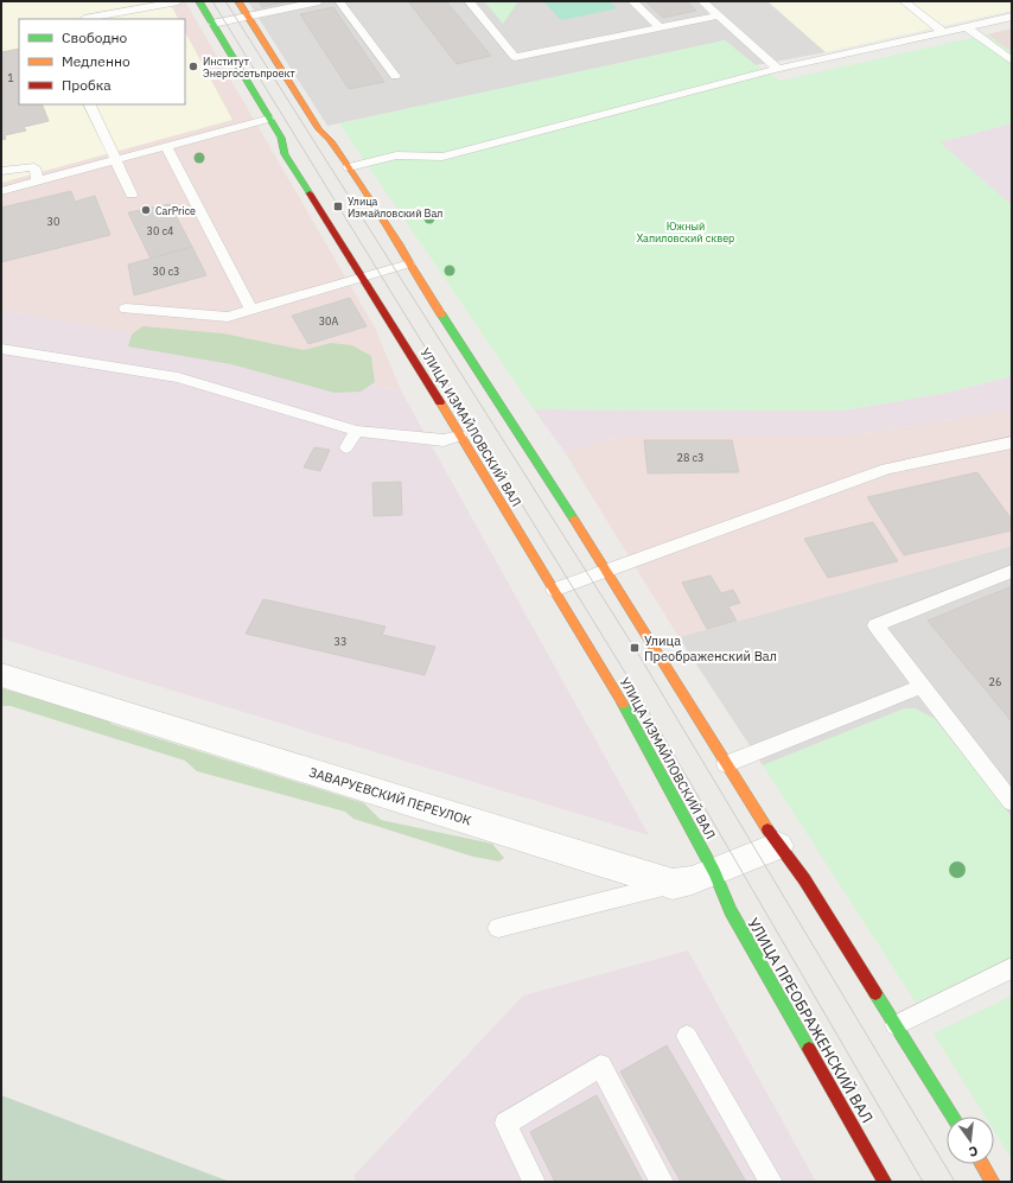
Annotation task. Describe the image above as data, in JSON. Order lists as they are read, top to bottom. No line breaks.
{"streets":{"main road":["УЛИЦА ИЗМАЙЛОВСКИЙ ВАЛ","УЛИЦА ПРЕОБРАЖЕНСКИЙ ВАЛ"],"street":["ЗАВАРУЕВСКИЙ ПЕРЕУЛОК"]},"crossings":[["УЛИЦА ИЗМАЙЛОВСКИЙ ВАЛ","УЛИЦА ПРЕОБРАЖЕНСКИЙ ВАЛ"]],"parks":["Южный Хапиловский сквер"],"places":{"other":["Институт Энергосетьпроект","CarPrice"],"transit":["Улица Измайловский Вал","Улица Преображенский Вал"]},"house_numbers":["1","30","30 с4","30 с3","30А","28 с3","33","26"],"legend":["Свободно","Медленно","Пробка"],"north":"bottom"}
